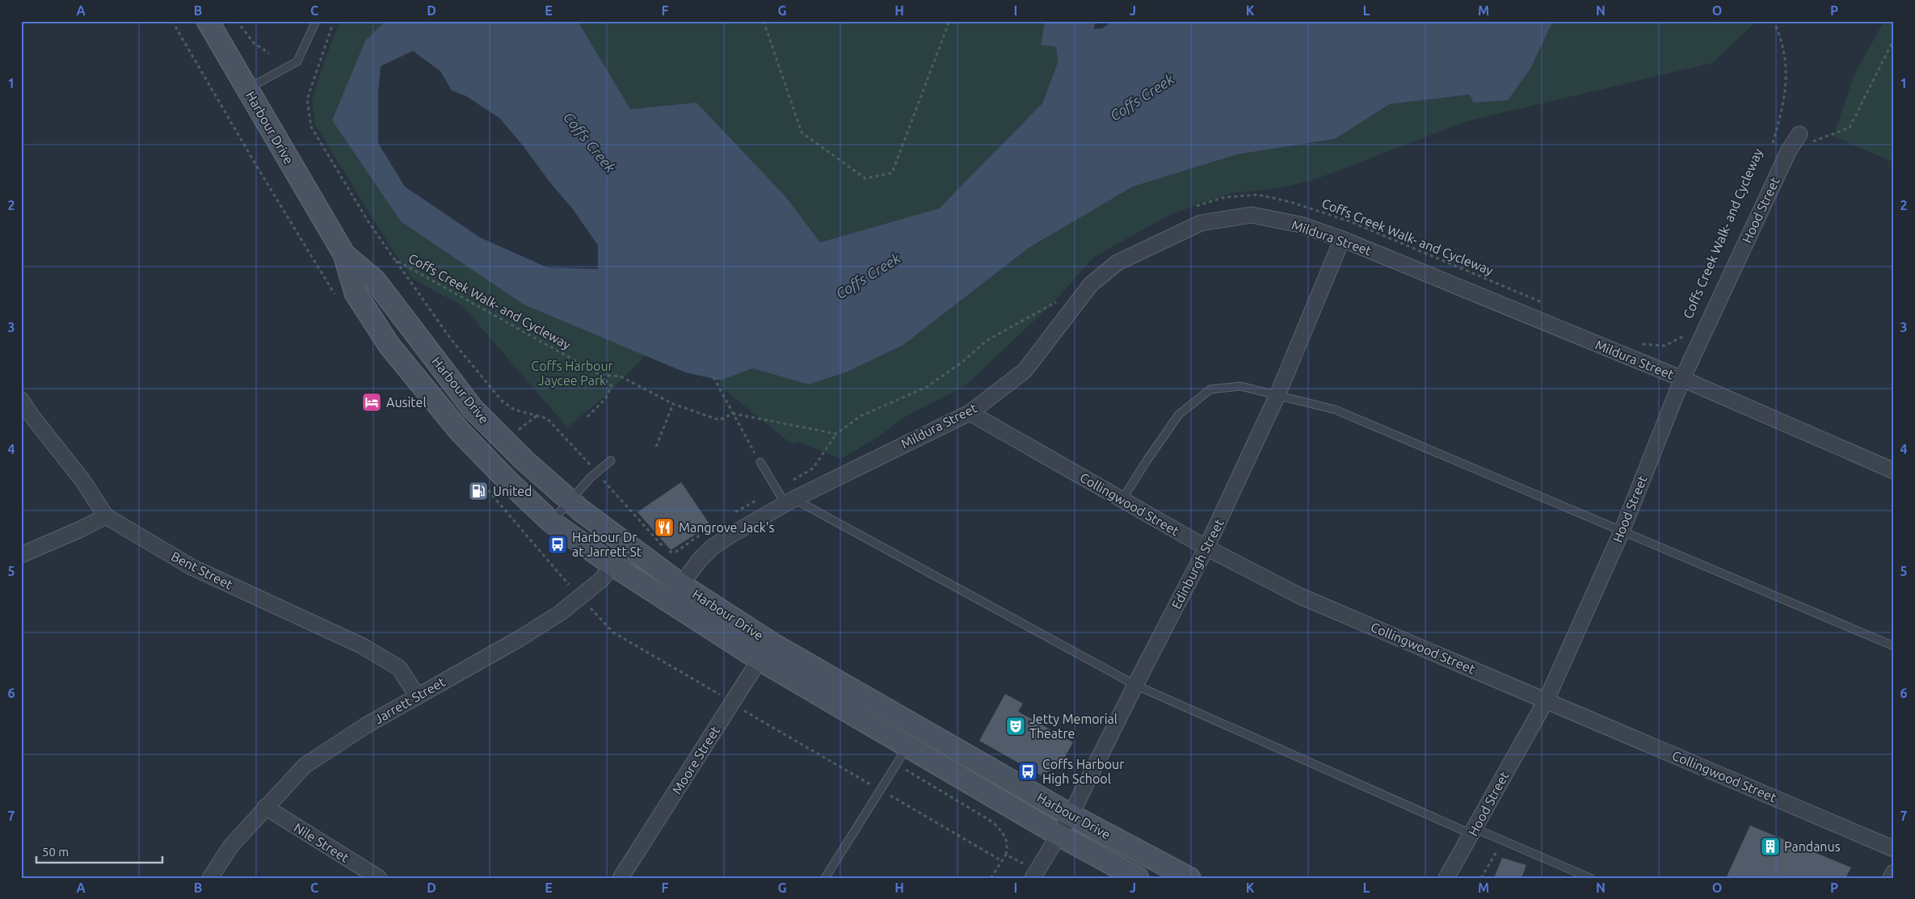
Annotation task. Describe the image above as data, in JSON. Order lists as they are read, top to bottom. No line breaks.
{"streets":{"street":["Harbour Drive","Hood Street","Mildura Street","Collingwood Street","Edinburgh Street","Bent Street","Jarrett Street","Moore Street","Nile Street"],"path":["Coffs Creek Walk- and Cycleway"]},"crossings":[["Harbour Drive","Mildura Street"],["Harbour Drive","Edinburgh Street"],["Harbour Drive","Jarrett Street"],["Harbour Drive","Moore Street"],["Hood Street","Coffs Creek Walk- and Cycleway"],["Hood Street","Mildura Street"],["Hood Street","Collingwood Street"],["Mildura Street","Collingwood Street"],["Mildura Street","Edinburgh Street"],["Collingwood Street","Edinburgh Street"],["Bent Street","Jarrett Street"],["Jarrett Street","Nile Street"]],"water":["Coffs Creek"],"parks":["Coffs Harbour Jaycee Park"],"places":{"hotel":["Ausitel"],"fuel station":["United"],"restaurant":["Mangrove Jack's"],"bus stop":["Harbour Dr at Jarrett St","Coffs Harbour High School"],"theatre":["Jetty Memorial Theatre"],"building":["Pandanus"]},"scale_bar":"50 m","grid":{"columns":["A","B","C","D","E","F","G","H","I","J","K","L","M","N","O","P"],"rows":["1","2","3","4","5","6","7"]}}
